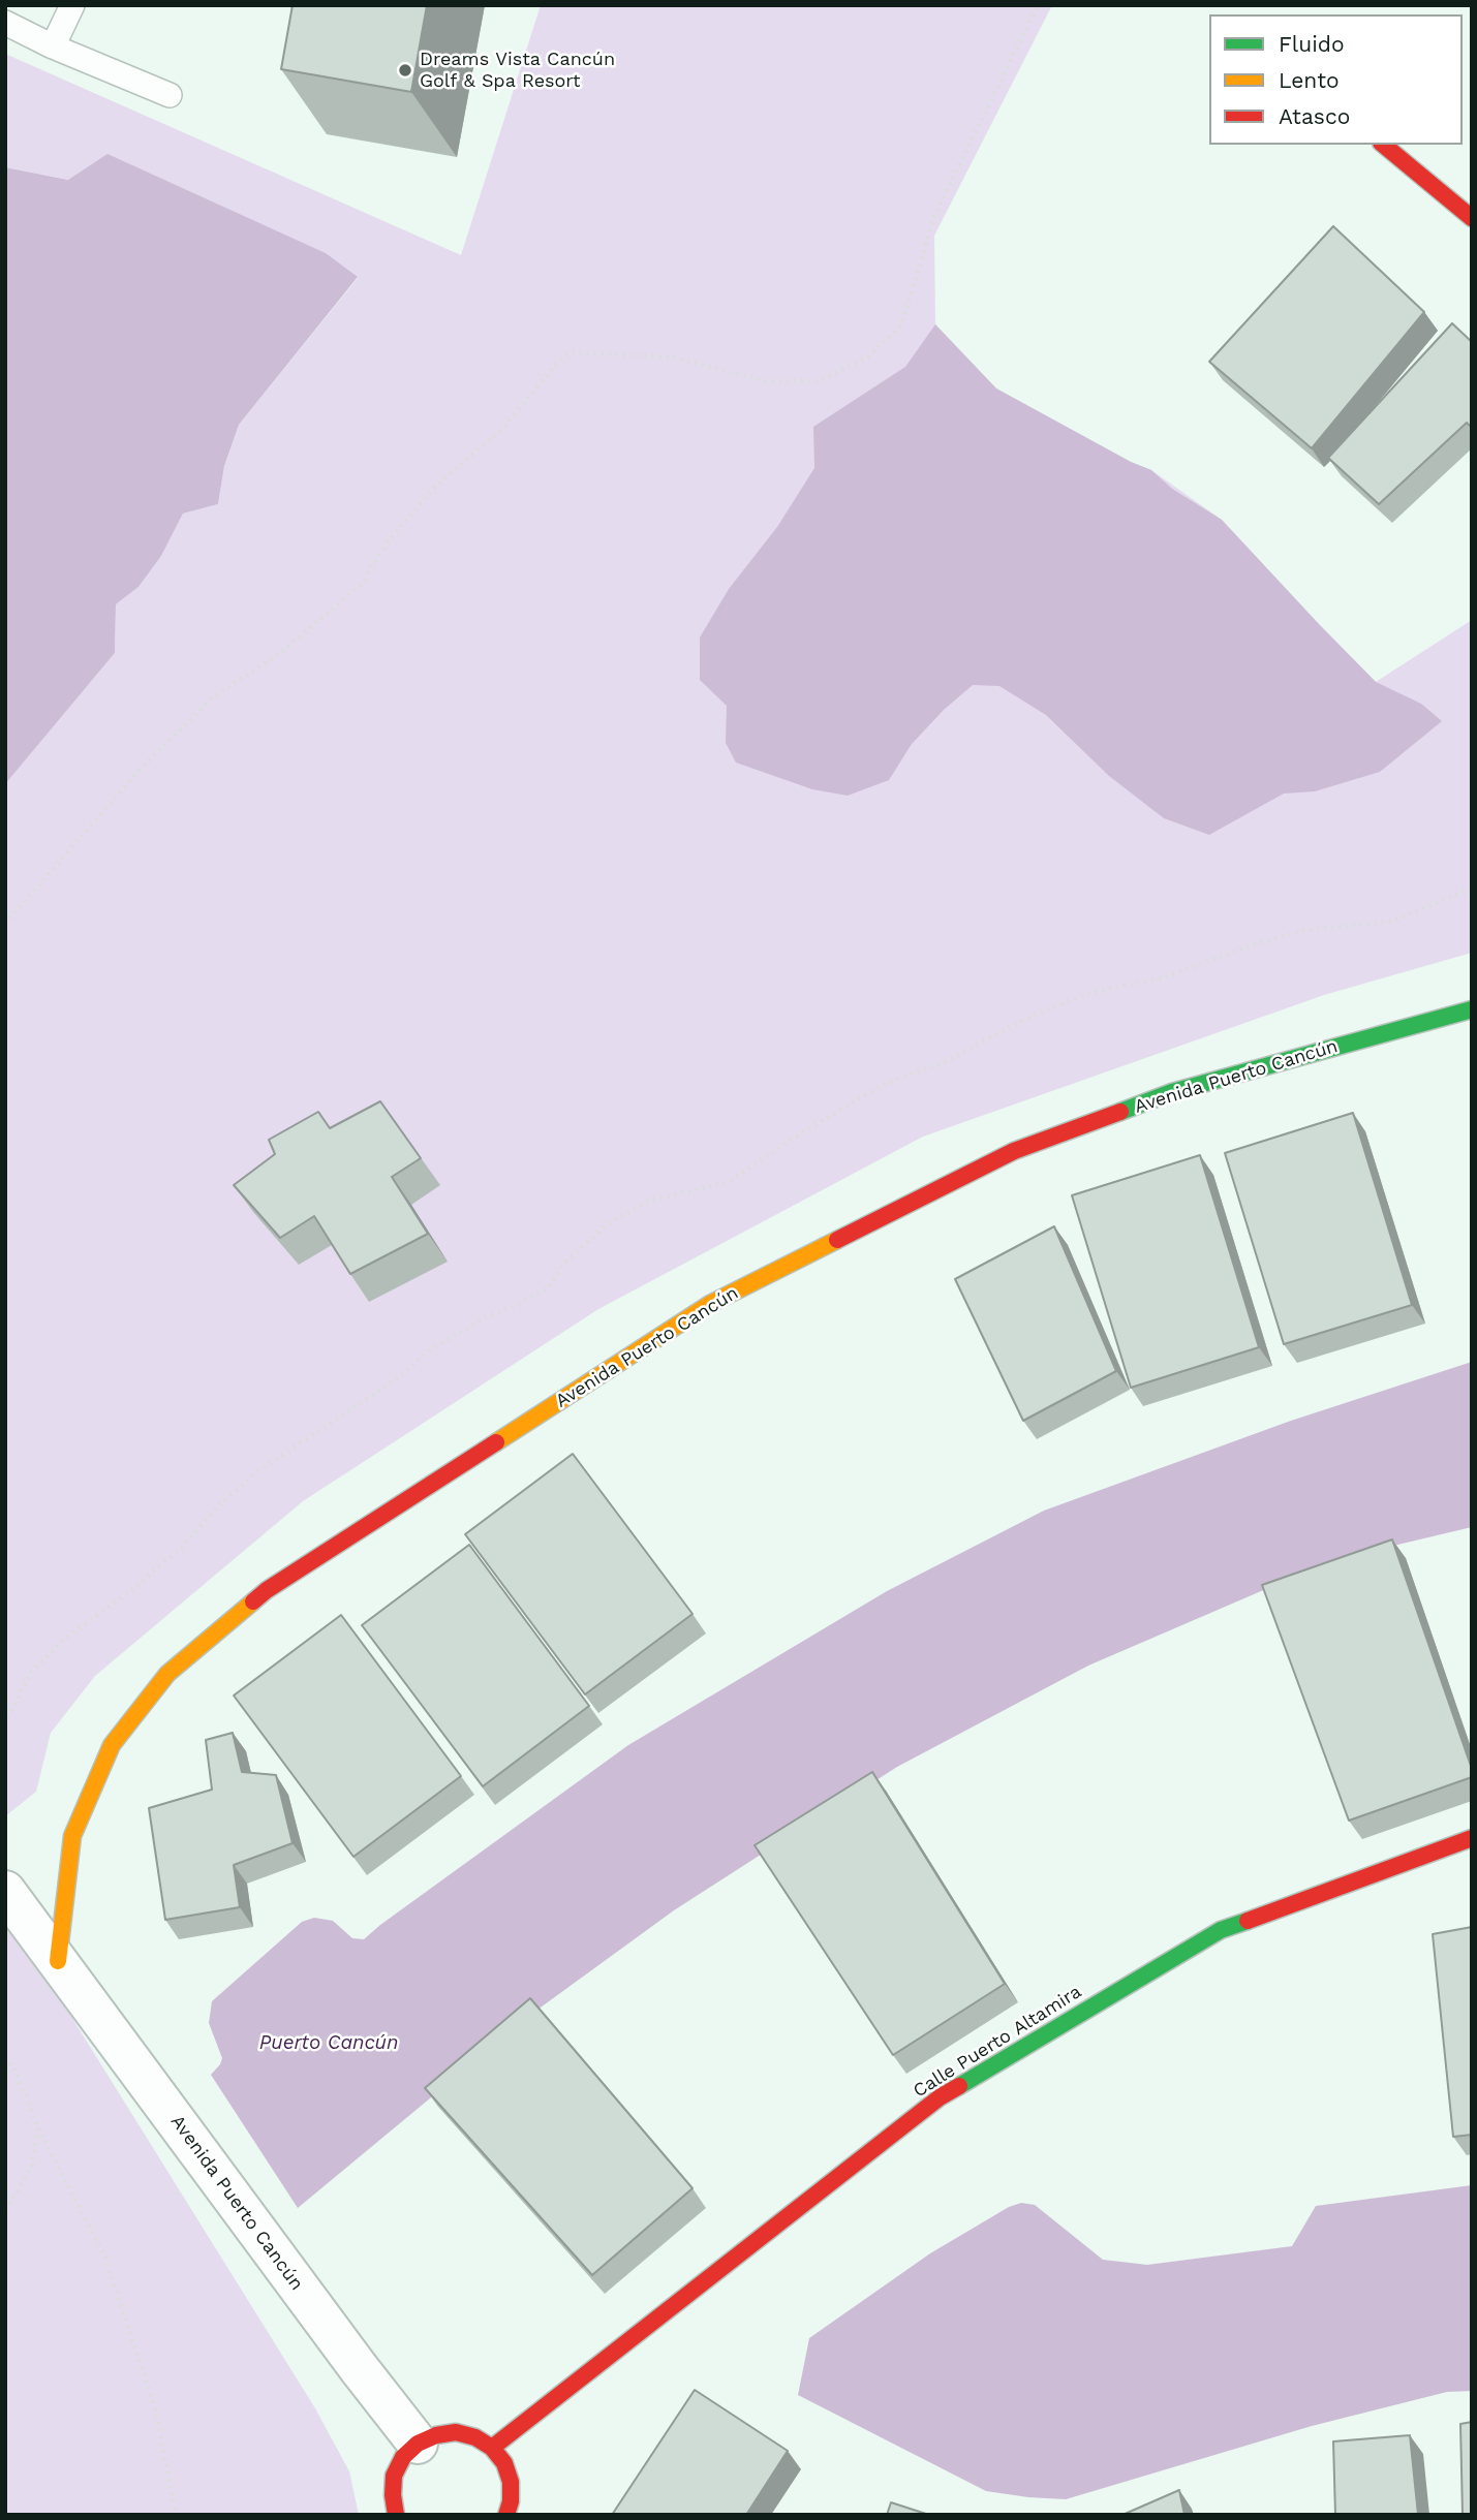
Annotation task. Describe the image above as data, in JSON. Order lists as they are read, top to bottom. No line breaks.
{"streets":{"street":["Avenida Puerto Cancún","Calle Puerto Altamira"]},"water":["Puerto Cancún"],"places":["Dreams Vista Cancún Golf & Spa Resort"],"legend":["Fluido","Lento","Atasco"]}
